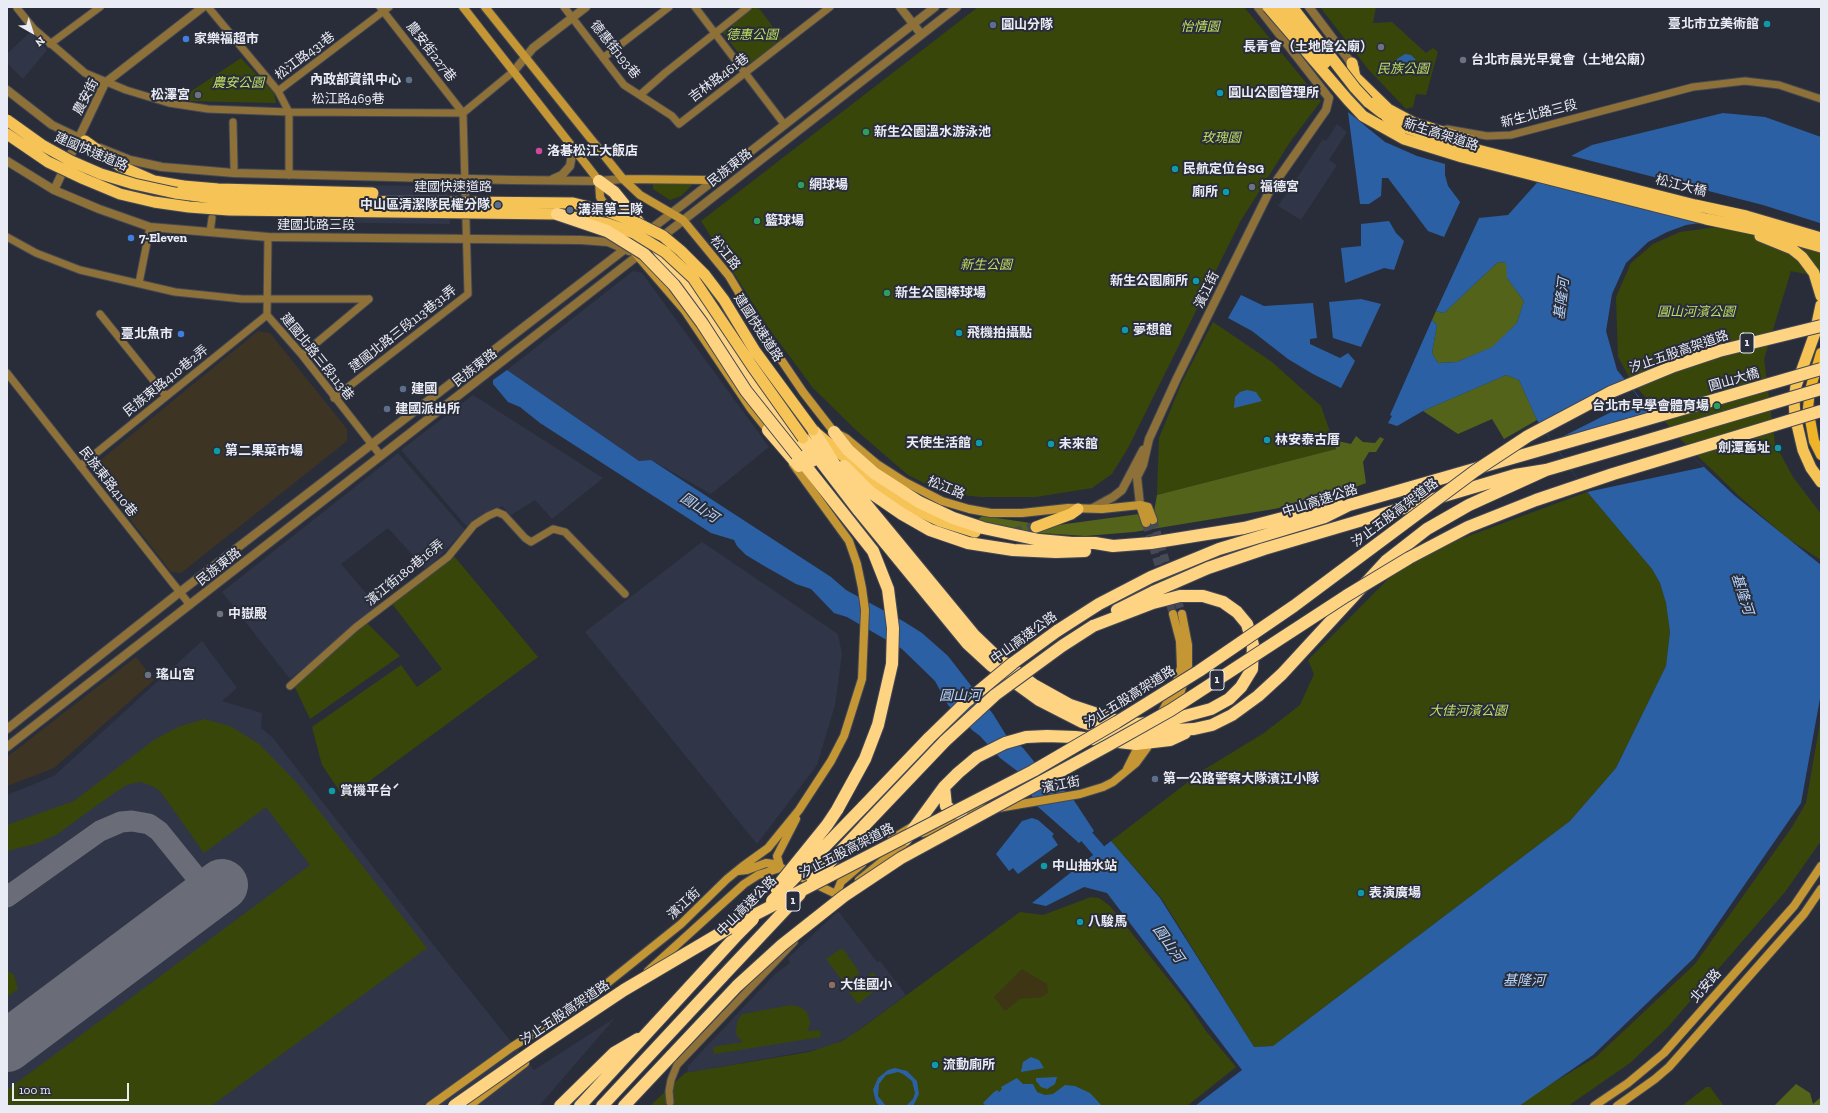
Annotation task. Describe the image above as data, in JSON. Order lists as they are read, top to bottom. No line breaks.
{"streets":{"highway":["新生高架道路","建國快速道路","松江大橋","1","汐止五股高架道路","圓山大橋","中山高速公路"],"main road":["松江路","濱江街","北安路"],"street":["德惠街193巷","農安街227巷","松江路431巷","吉林路461巷","農安街","松江路469巷","新生北路三段","民族東路","建國北路三段","建國北路三段113巷31弄","建國北路三段113巷","民族東路410巷2弄","民族東路410巷","濱江街180巷16弄"]},"crossings":[["德惠街193巷","吉林路461巷"],["農安街227巷","松江路431巷"],["農安街227巷","松江路469巷"],["農安街","松江路469巷"],["農安街","建國北路三段"],["新生高架道路","松江大橋"],["民族東路","建國北路三段"],["民族東路","松江路"],["民族東路","建國北路三段113巷"],["民族東路","民族東路410巷"],["建國北路三段","建國北路三段113巷31弄"],["建國北路三段","建國北路三段113巷"],["松江路","濱江街"],["建國北路三段113巷31弄","建國北路三段113巷"],["建國北路三段113巷","民族東路410巷2弄"],["圓山大橋","中山高速公路"],["民族東路410巷2弄","民族東路410巷"]],"water":["基隆河","圓山河"],"parks":["怡情園","德惠公園","民族公園","農安公園","玫瑰園","新生公園","圓山河濱公園","大佳河濱公園"],"places":["臺北市立美術館","圓山分隊","家樂福超市","長青會（土地陰公廟）","台北市晨光早覺會（土地公廟）","內政部資訊中心","圓山公園管理所","松澤宮","新生公園溫水游泳池","洛碁松江大飯店","民航定位台SG","網球場","福德宮","廁所","中山區清潔隊民權分隊","溝渠第二隊","籃球場","7-Eleven","新生公園廁所","新生公園棒球場","夢想館","飛機拍攝點","臺北魚市","建國","台北市早學會體育場","建國派出所","林安泰古厝","天使生活館","未來館","劍潭舊址","第二果菜市場","中嶽殿","瑤山宮","第一公路警察大隊濱江小隊","賞機平台ˊ","中山抽水站","表演廣場","八駿馬","大佳國小","流動廁所"],"scale_bar":"100 m","north":"bottom right"}
